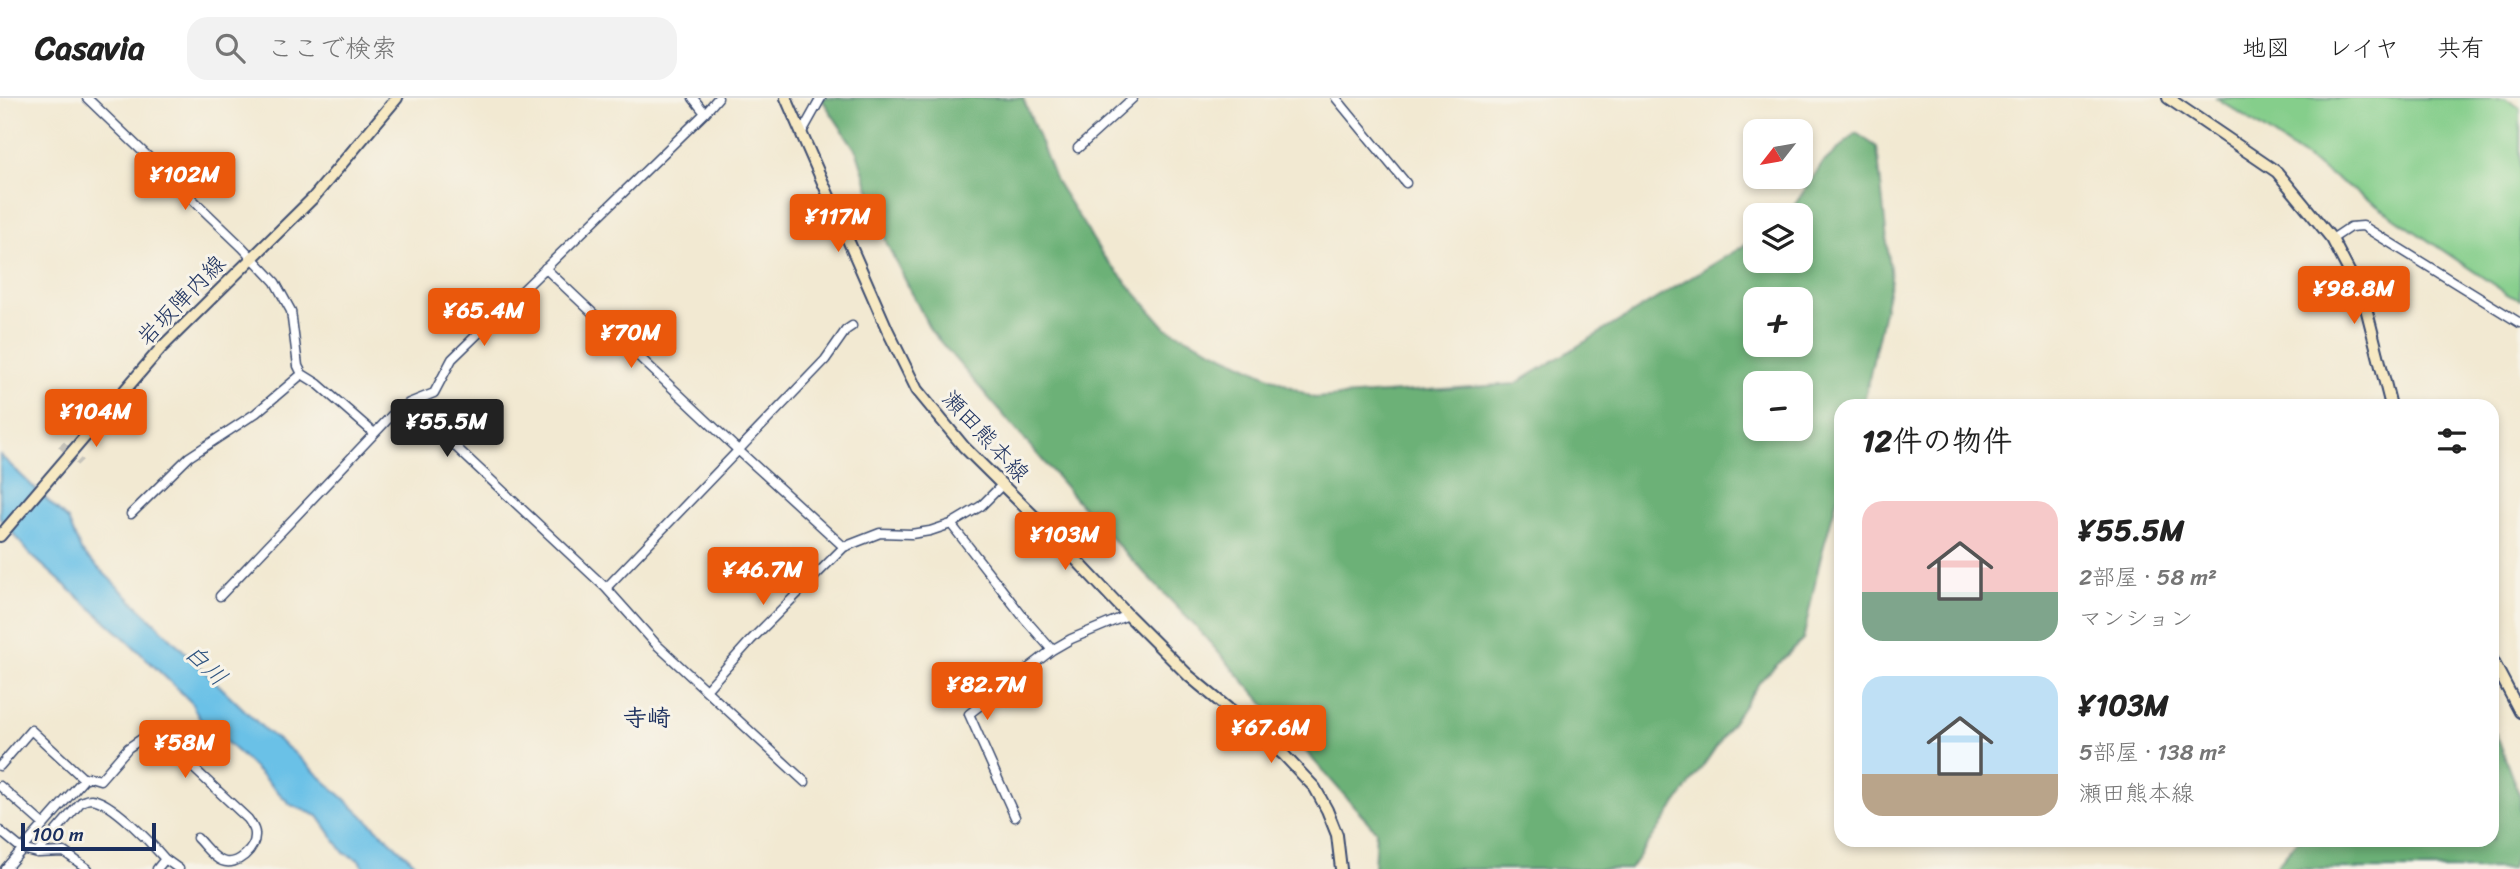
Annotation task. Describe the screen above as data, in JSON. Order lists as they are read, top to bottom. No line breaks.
{"streets":{"main road":["岩坂陣内線","瀬田熊本線"]},"districts":["寺崎"],"water":["白川"],"scale_bar":"100 m","north":"bottom left","page":{"header":"Casavia","search":"ここで検索","nav":["地図","レイヤ","共有"],"map_buttons":["+","−"],"price":["¥102M","¥117M","¥98.8M","¥65.4M","¥70M","¥104M","¥55.5M","¥103M","¥46.7M","¥82.7M","¥67.6M","¥58M"],"heading":"12件の物件","list":[{"name":"¥55.5M","note":"2部屋 · 58 m² · マンション"},{"name":"¥103M","note":"5部屋 · 138 m² · 瀬田熊本線"}],"scale":"100 m"}}
